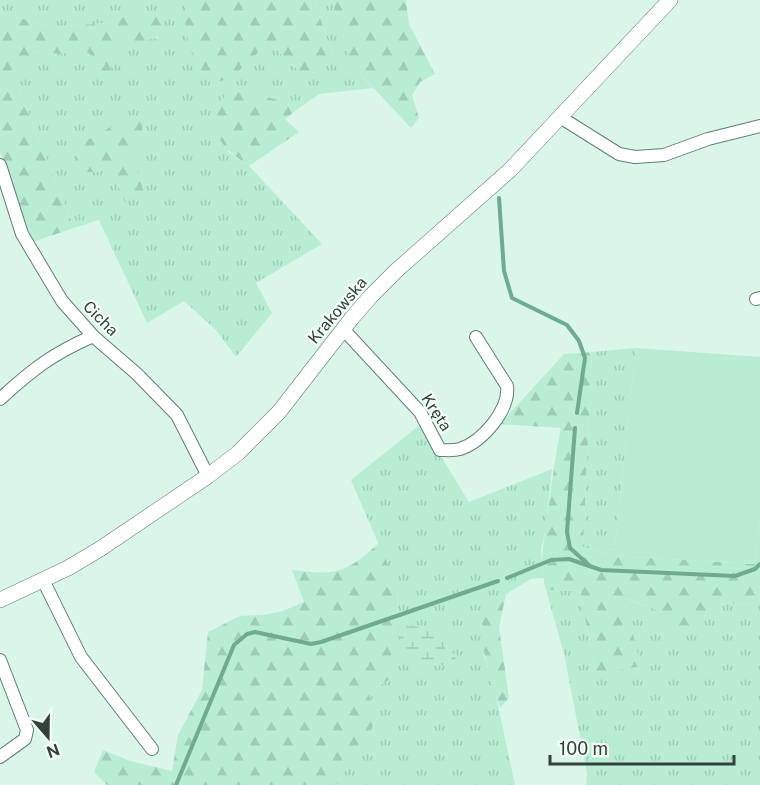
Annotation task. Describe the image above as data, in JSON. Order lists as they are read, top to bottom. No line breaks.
{"streets":{"street":["Krakowska","Cicha","Kręta"]},"crossings":[["Krakowska","Cicha"],["Krakowska","Kręta"]],"scale_bar":"100 m","north":"bottom"}
